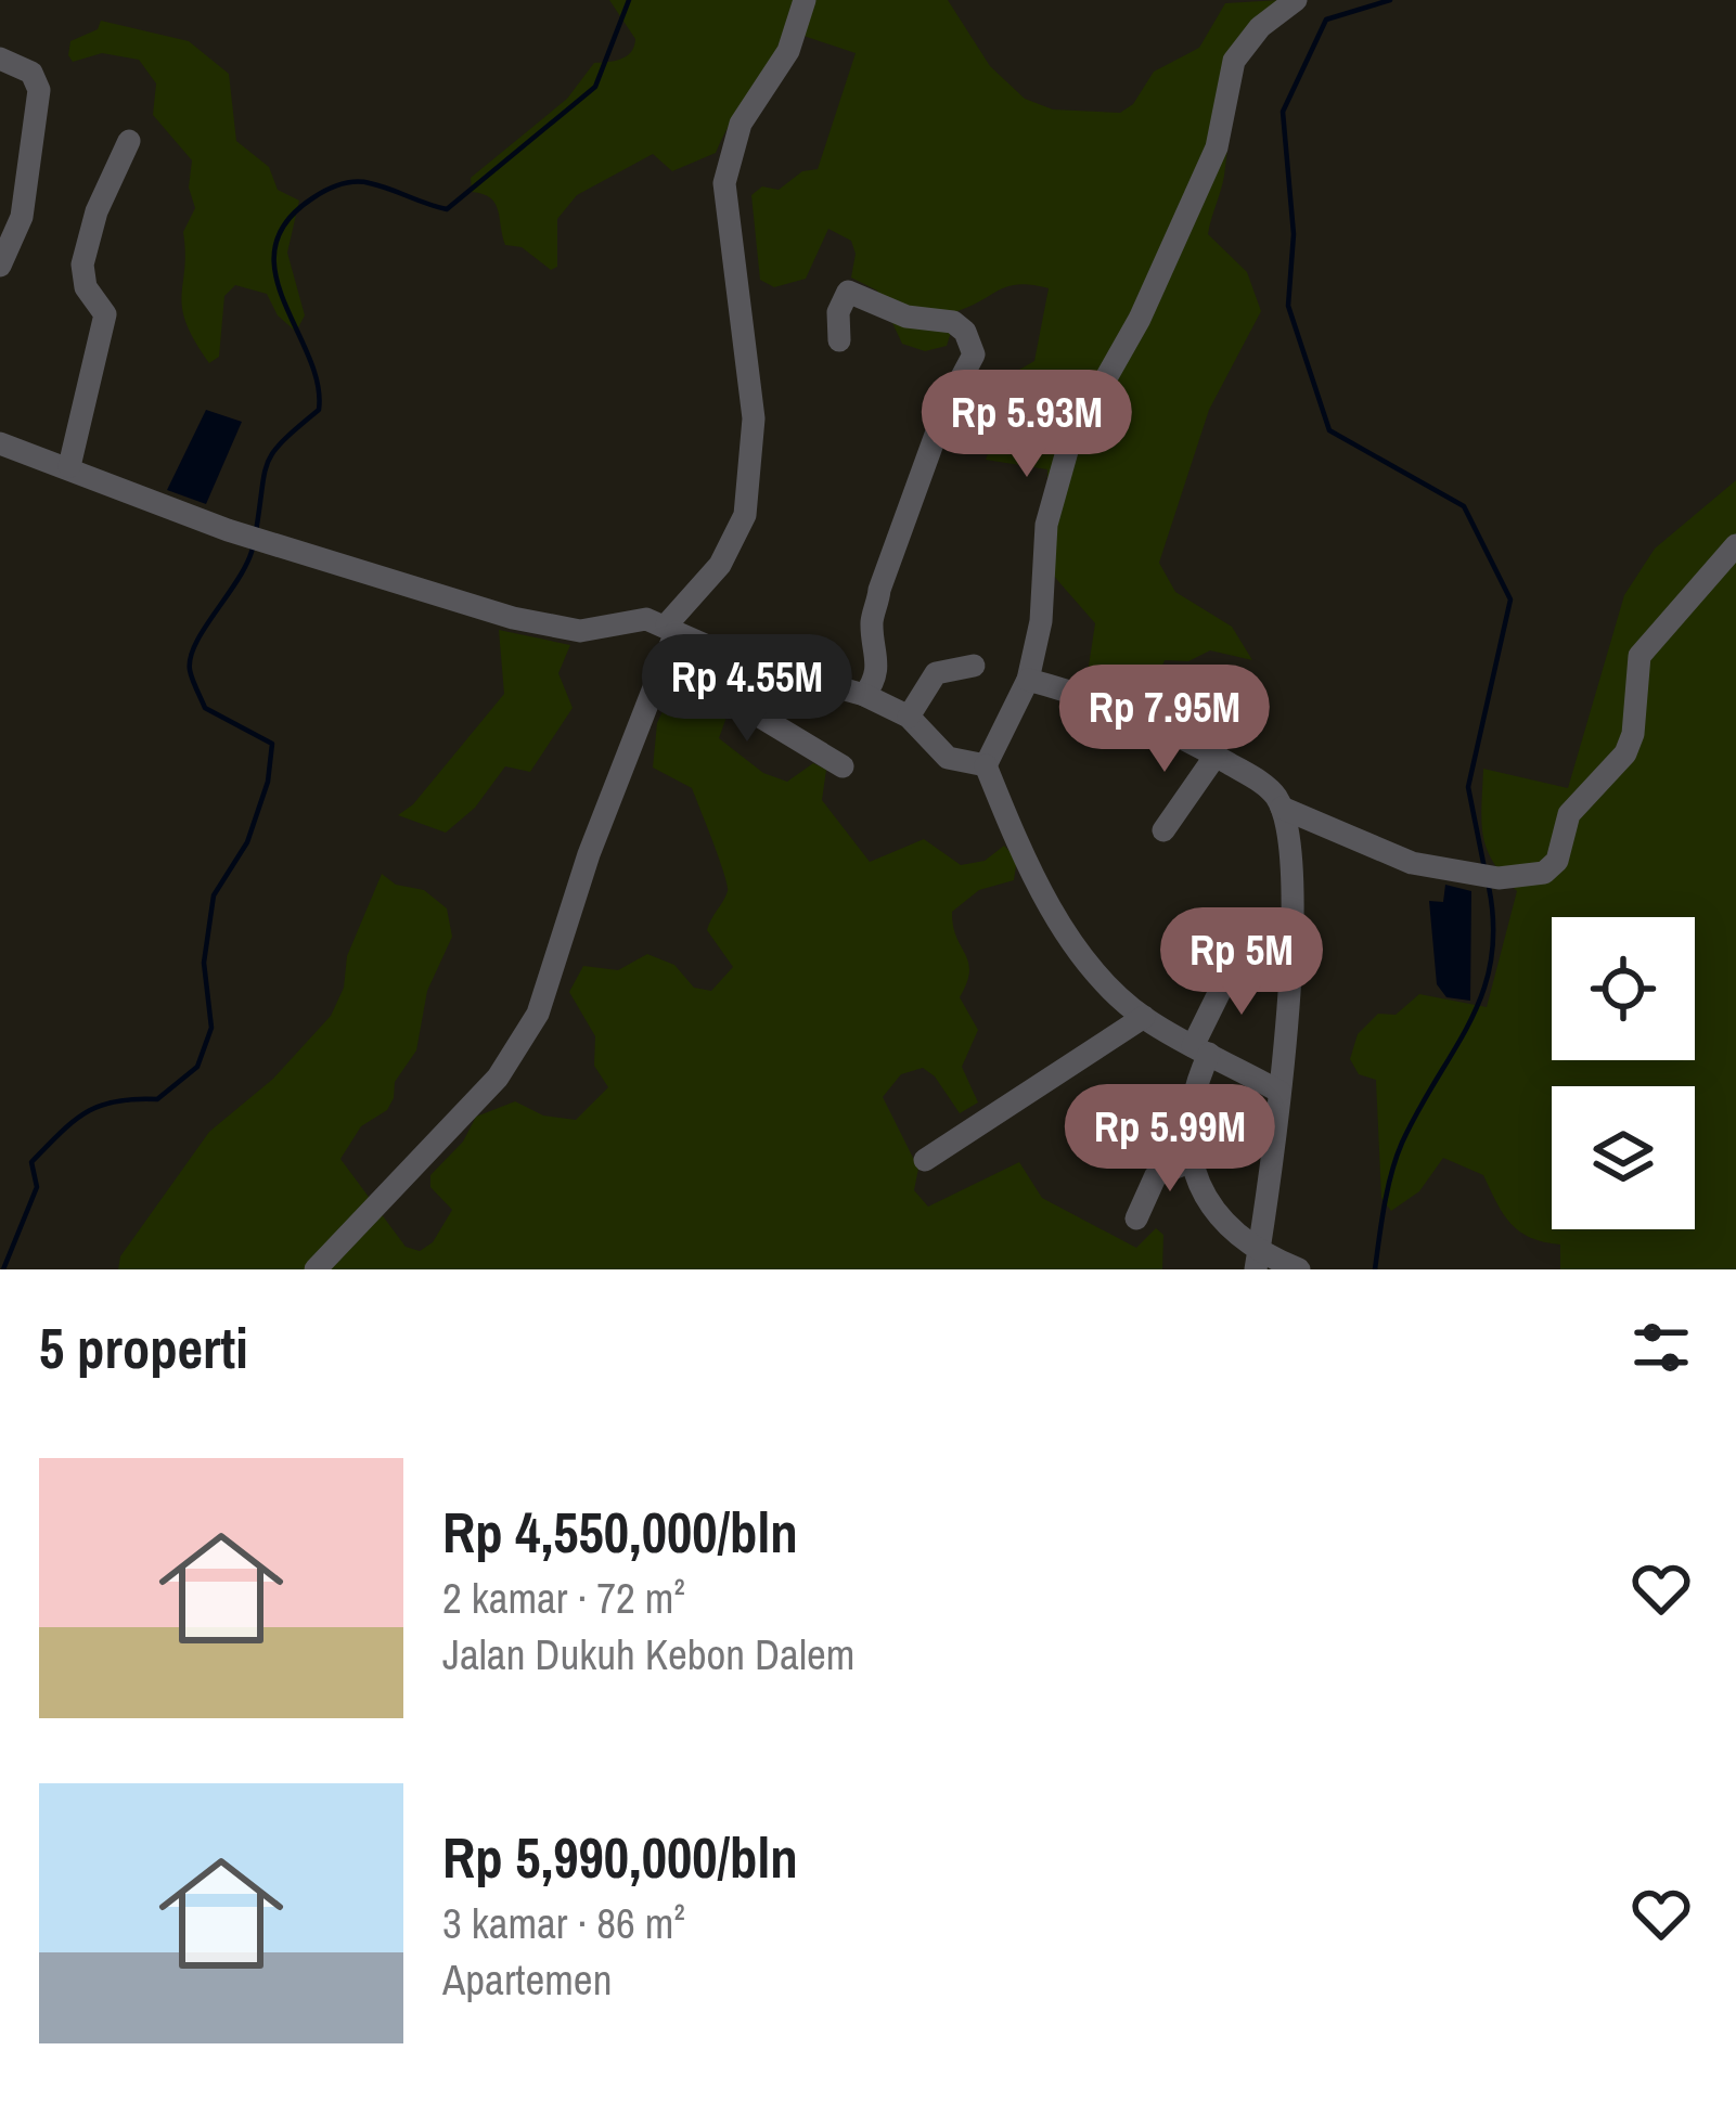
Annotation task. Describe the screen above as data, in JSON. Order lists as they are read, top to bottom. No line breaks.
{"page":{"price":["Rp 5.93M","Rp 4.55M","Rp 7.95M","Rp 5M","Rp 5.99M"],"heading":"5 properti","list":[{"name":"Rp 4,550,000/bln","note":"2 kamar · 72 m² · Jalan Dukuh Kebon Dalem"},{"name":"Rp 5,990,000/bln","note":"3 kamar · 86 m² · Apartemen"}]}}
